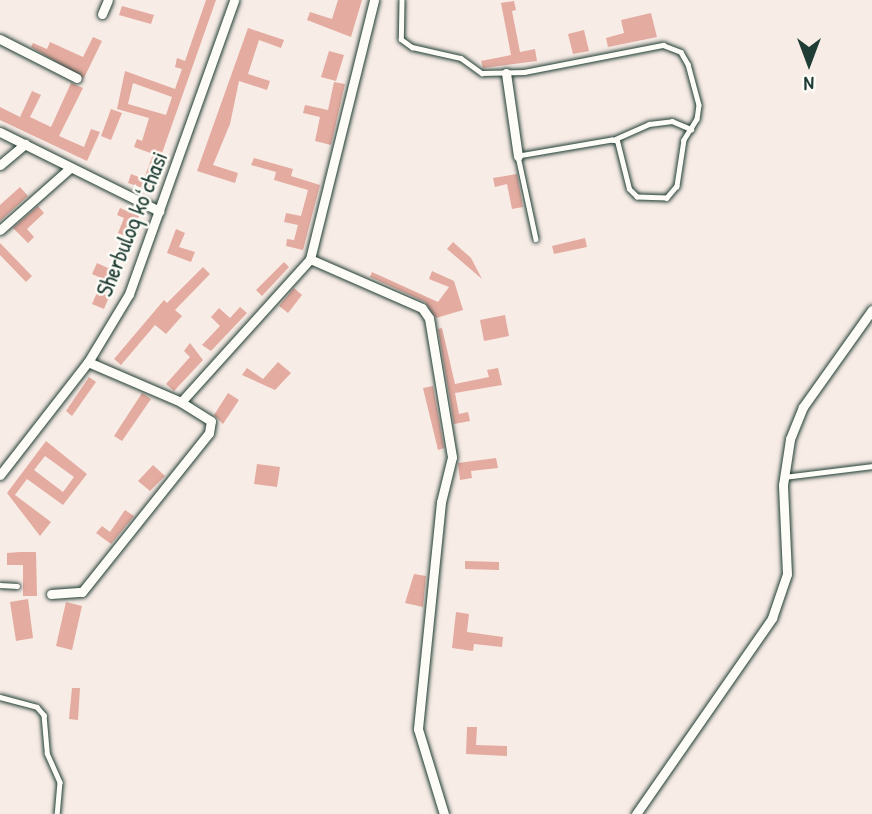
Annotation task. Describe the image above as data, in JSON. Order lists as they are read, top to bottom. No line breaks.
{"streets":{"street":["Sherbuloq koʻchasi"]},"north":"bottom"}
